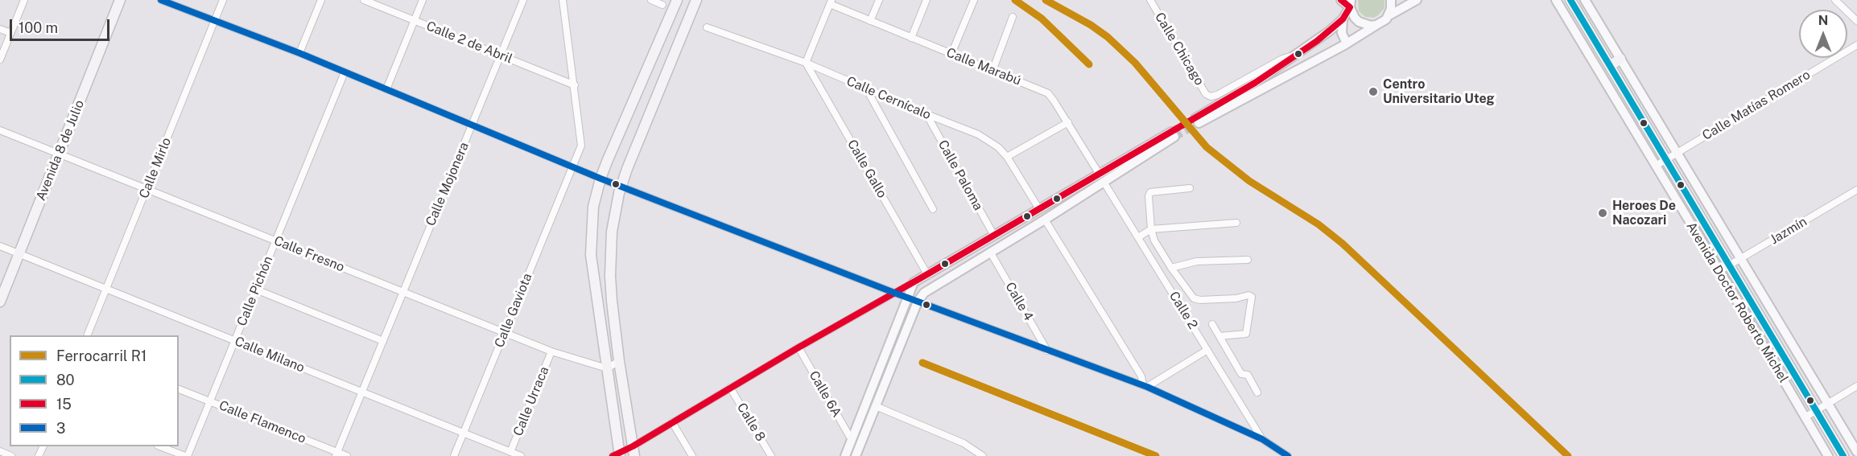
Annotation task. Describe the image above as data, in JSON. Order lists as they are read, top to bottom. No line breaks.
{"streets":{"main road":["Avenida 8 de Julio","Avenida Doctor Roberto Michel"],"street":["Calle 2 de Abril","Calle Chicago","Calle Marabú","Calle Cernícalo","Calle Matías Romero","Calle Mirlo","Calle Gallo","Calle Paloma","Calle Mojonera","Jazmín","Calle Fresno","Calle Pichón","Calle 4","Calle Gaviota","Calle 2","Calle Milano","Calle 6A","Calle Urraca","Calle Flamenco","Calle 8"]},"crossings":[["Calle 2 de Abril","Calle Mojonera"],["Calle 2 de Abril","Calle Gaviota"],["Calle Marabú","Calle 2"],["Calle Cernícalo","Calle Gallo"],["Calle Cernícalo","Calle Paloma"],["Calle Matías Romero","Avenida Doctor Roberto Michel"],["Avenida 8 de Julio","Calle Fresno"],["Avenida 8 de Julio","Calle Milano"],["Calle Mirlo","Calle Fresno"],["Calle Mirlo","Calle Milano"],["Calle Mojonera","Calle Fresno"],["Calle Mojonera","Calle Milano"],["Calle Mojonera","Calle Flamenco"],["Jazmín","Avenida Doctor Roberto Michel"],["Calle Fresno","Calle Pichón"],["Calle Fresno","Calle Gaviota"],["Calle Fresno","Calle Urraca"],["Calle Pichón","Calle Milano"],["Calle Pichón","Calle Flamenco"],["Calle Gaviota","Calle Milano"],["Calle Milano","Calle Urraca"]],"places":["Centro Universitario Uteg","Heroes De Nacozari"],"lines":["rail line R1","transit line 80","transit line 15","transit line 3"],"legend":["Ferrocarril R1","80","15","3"],"scale_bar":"100 m","north":"top"}
